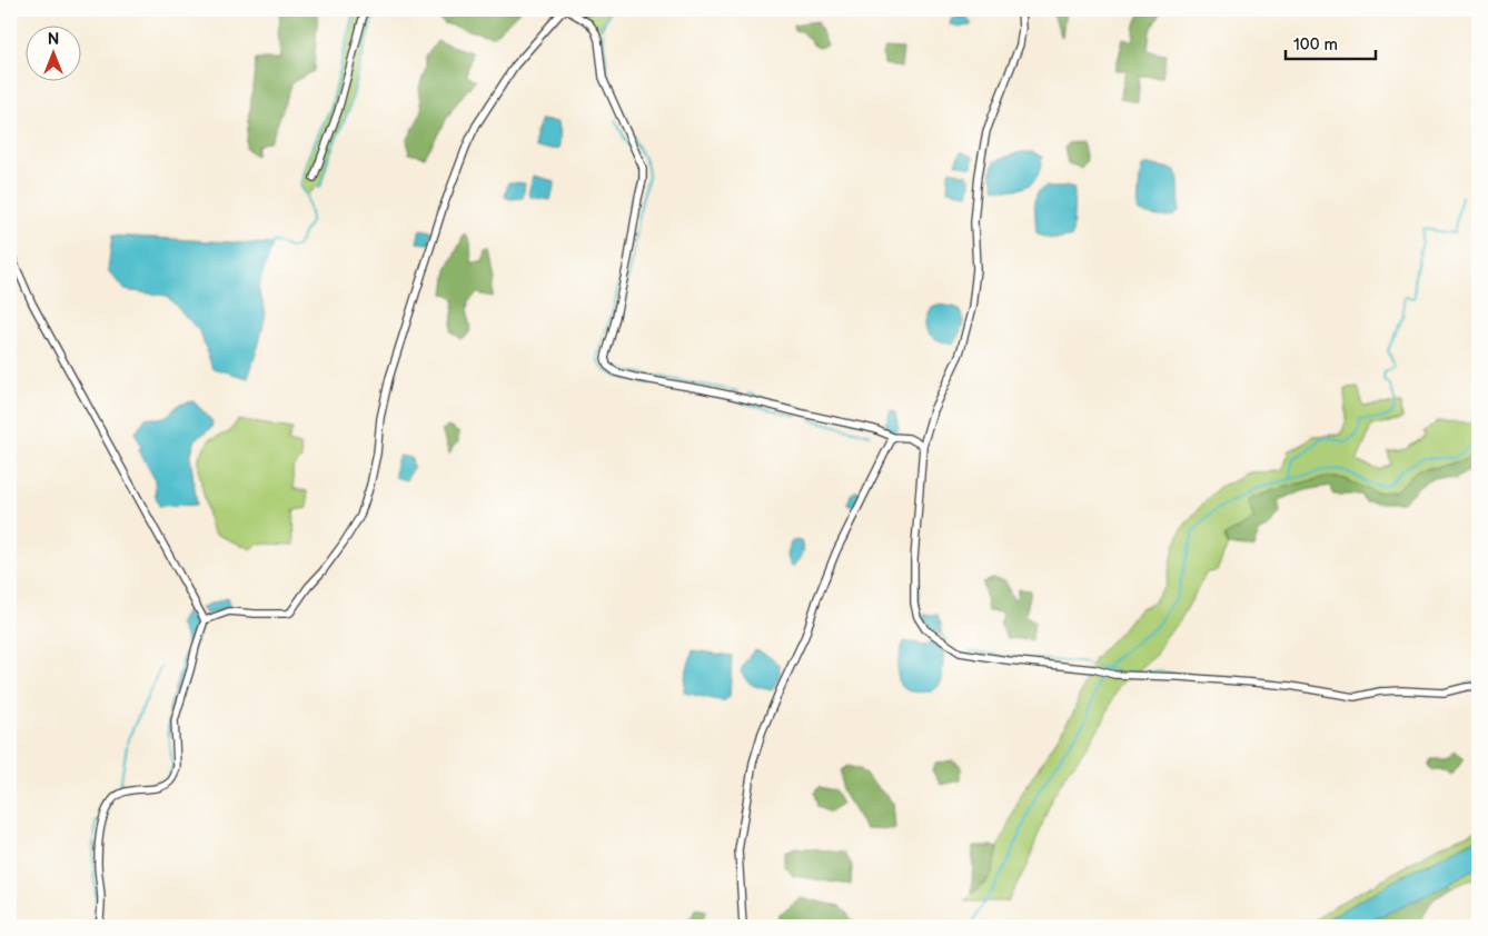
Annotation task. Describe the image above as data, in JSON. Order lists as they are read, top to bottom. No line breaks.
{"scale_bar":"100 m","north":"top"}
